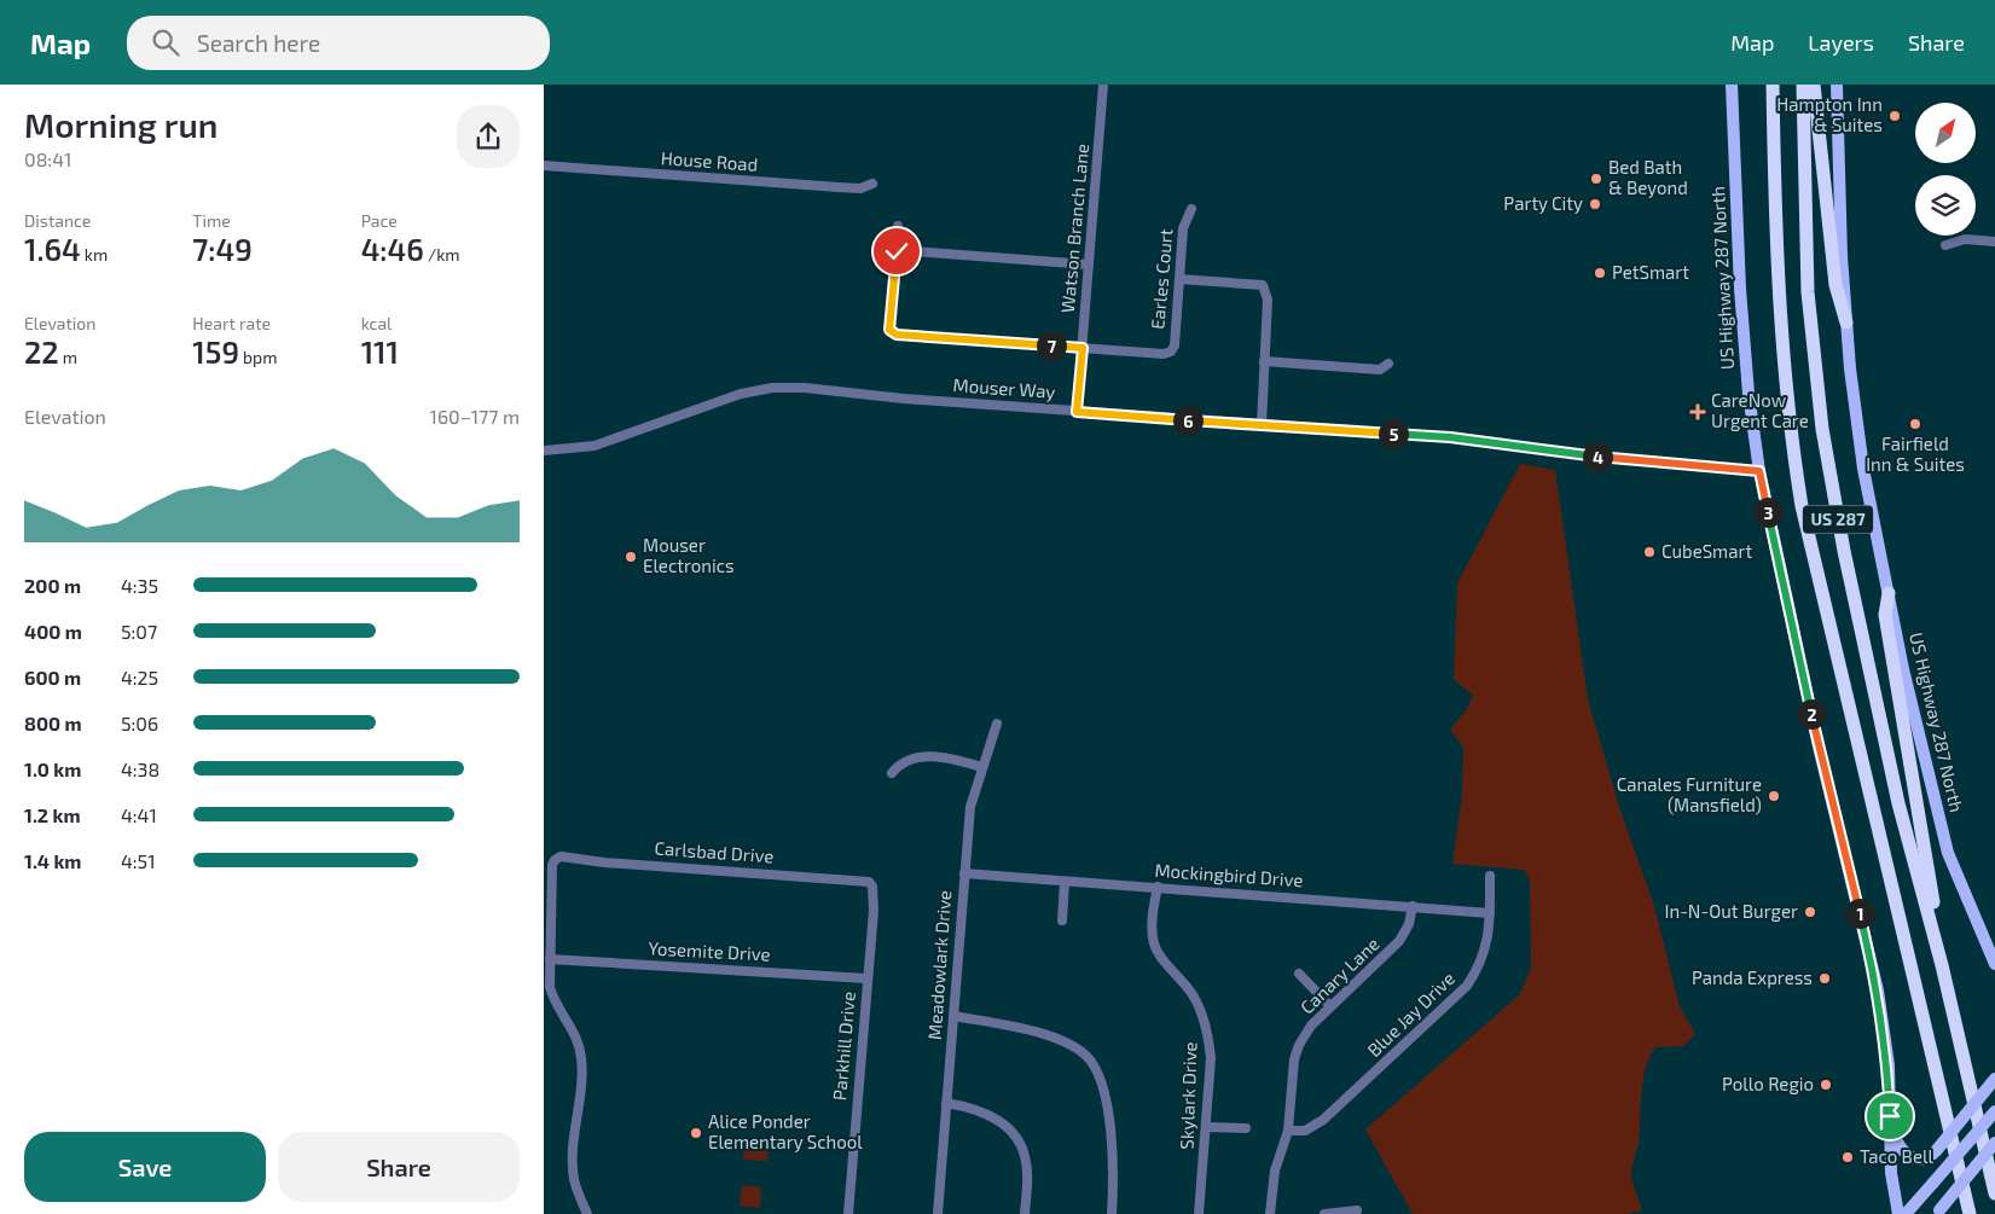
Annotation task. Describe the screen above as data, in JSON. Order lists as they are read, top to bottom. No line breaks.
{"streets":{"highway":["US 287"],"main road":["US Highway 287 North"],"street":["House Road","Watson Branch Lane","Earles Court","Mouser Way","Carlsbad Drive","Mockingbird Drive","Yosemite Drive","Meadowlark Drive","Canary Lane","Blue Jay Drive","Parkhill Drive","Skylark Drive"]},"crossings":[["Watson Branch Lane","Earles Court"],["Watson Branch Lane","Mouser Way"],["US Highway 287 North","Mouser Way"],["Carlsbad Drive","Yosemite Drive"],["Carlsbad Drive","Parkhill Drive"],["Mockingbird Drive","Meadowlark Drive"],["Mockingbird Drive","Canary Lane"],["Mockingbird Drive","Blue Jay Drive"],["Mockingbird Drive","Skylark Drive"],["Yosemite Drive","Parkhill Drive"],["Canary Lane","Blue Jay Drive"]],"places":{"other":["Hampton Inn & Suites","Bed Bath & Beyond","Party City","PetSmart","Fairfield Inn & Suites","CubeSmart","Mouser Electronics","Canales Furniture (Mansfield)","In-N-Out Burger","Panda Express","Pollo Regio","Alice Ponder Elementary School","Taco Bell"],"health":["CareNow Urgent Care"]},"north":"top right","page":{"header":"Map","search":"Search here","nav":["Map","Layers","Share"],"heading":["Morning run","08:41"],"stats":[["Distance","1.64 km"],["Time","7:49"],["Pace","4:46 /km"],["Elevation","22 m"],["Heart rate","159 bpm"],["kcal","111"]],"pins":["7","6","5","4","3","2","1"],"chart":["Elevation","160–177 m"],"list":[{"name":"200 m","note":"4:35"},{"name":"400 m","note":"5:07"},{"name":"600 m","note":"4:25"},{"name":"800 m","note":"5:06"},{"name":"1.0 km","note":"4:38"},{"name":"1.2 km","note":"4:41"},{"name":"1.4 km","note":"4:51"}],"buttons":["Save","Share"]}}
